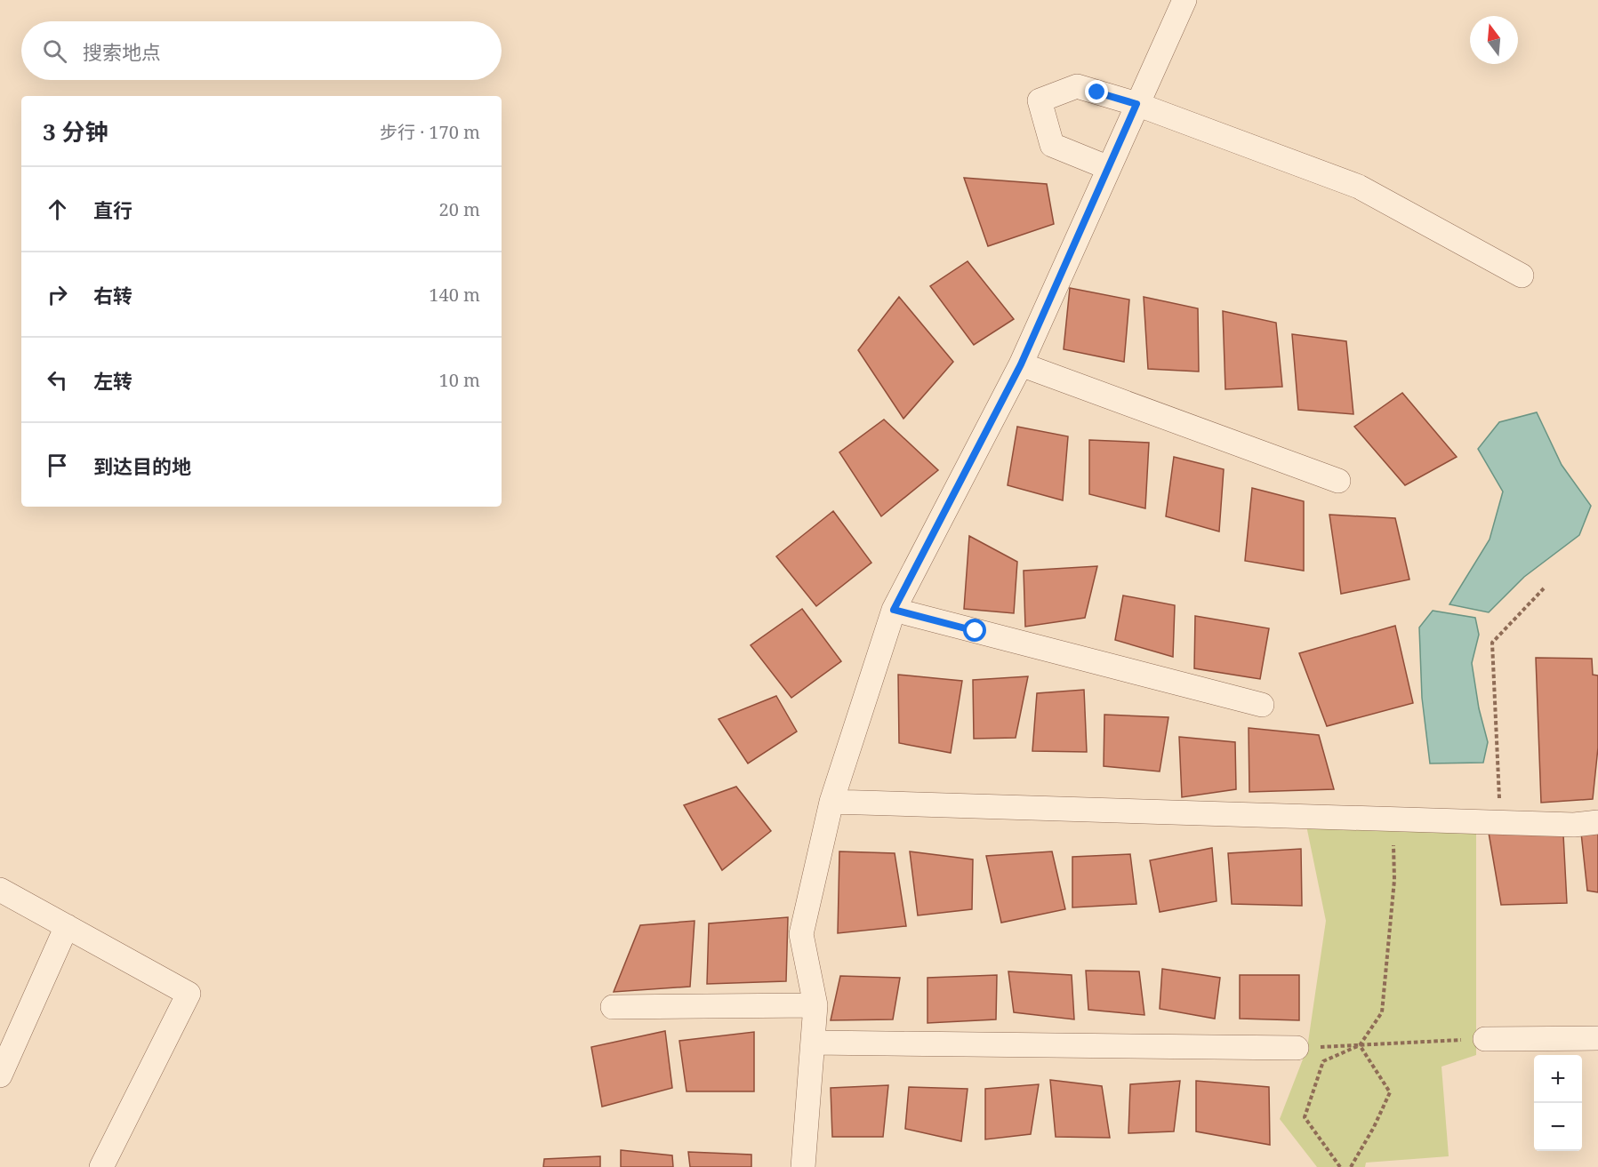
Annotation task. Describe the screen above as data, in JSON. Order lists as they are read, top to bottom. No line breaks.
{"north":"top","page":{"search":"搜索地点","heading":["3 分钟","步行 · 170 m"],"list":[["直行","20 m"],["右转","140 m"],["左转","10 m"],"到达目的地"],"map_buttons":["+","−"]}}
